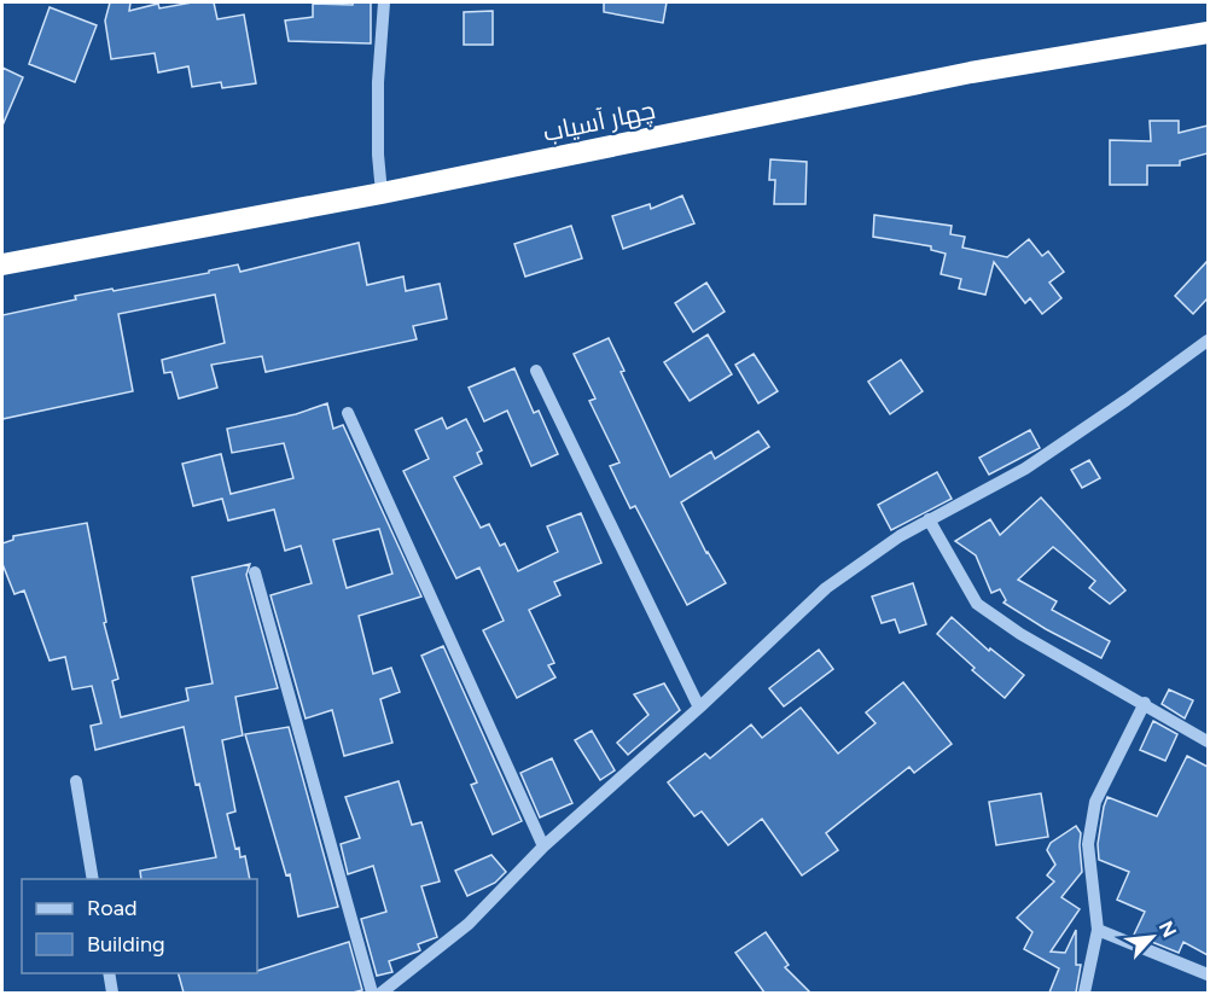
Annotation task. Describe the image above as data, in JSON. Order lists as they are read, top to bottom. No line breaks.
{"streets":{"highway":["چهار آسیاب"]},"legend":["Road","Building"],"north":"top right"}
